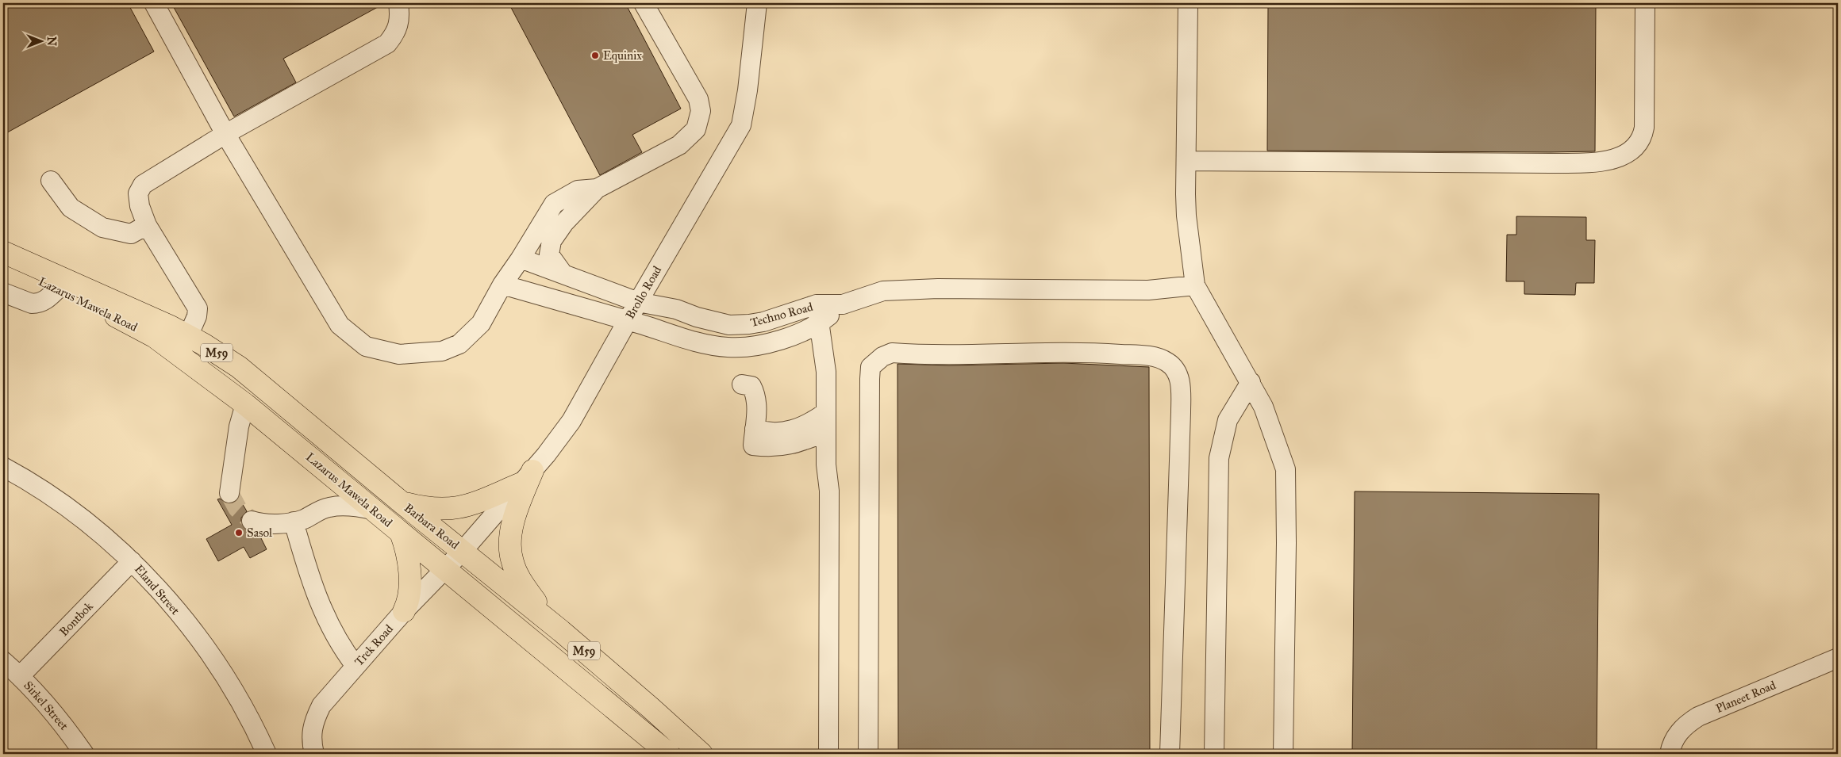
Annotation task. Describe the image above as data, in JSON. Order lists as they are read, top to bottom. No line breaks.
{"streets":{"main road":["Lazarus Mawela Road","M59","Barbara Road"],"street":["Brollo Road","Techno Road","Eland Street","Bontbok","Trek Road","Planeet Road","Sirkel Street"]},"crossings":[["Brollo Road","Techno Road"],["Brollo Road","M59"],["Brollo Road","Barbara Road"],["Brollo Road","Trek Road"],["Lazarus Mawela Road","Barbara Road"],["Lazarus Mawela Road","Trek Road"],["M59","Barbara Road"],["M59","Trek Road"],["Barbara Road","Trek Road"],["Eland Street","Bontbok"],["Bontbok","Sirkel Street"]],"places":["Equinix","Sasol"],"north":"right"}
